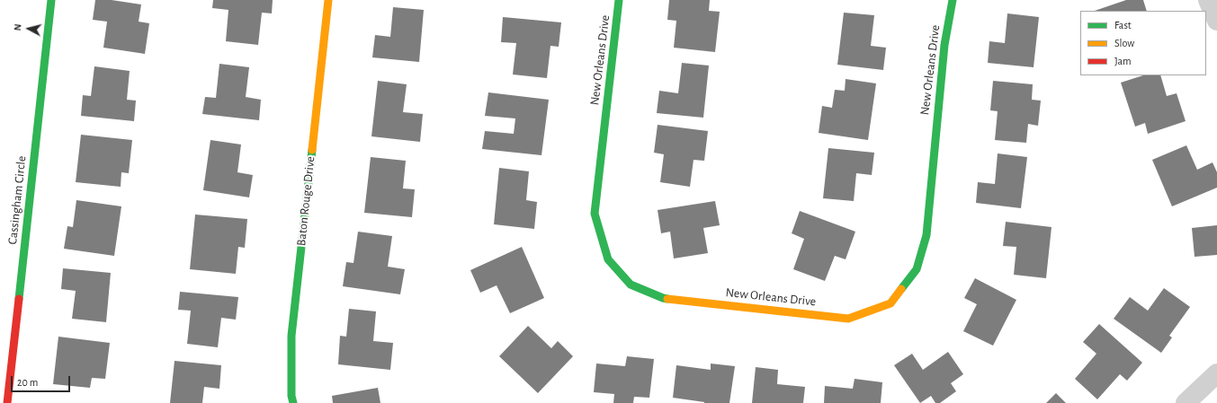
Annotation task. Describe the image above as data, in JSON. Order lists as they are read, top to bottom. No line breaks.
{"streets":{"street":["New Orleans Drive","Cassingham Circle","Baton Rouge Drive"]},"legend":["Fast","Slow","Jam"],"scale_bar":"20 m","north":"left"}
